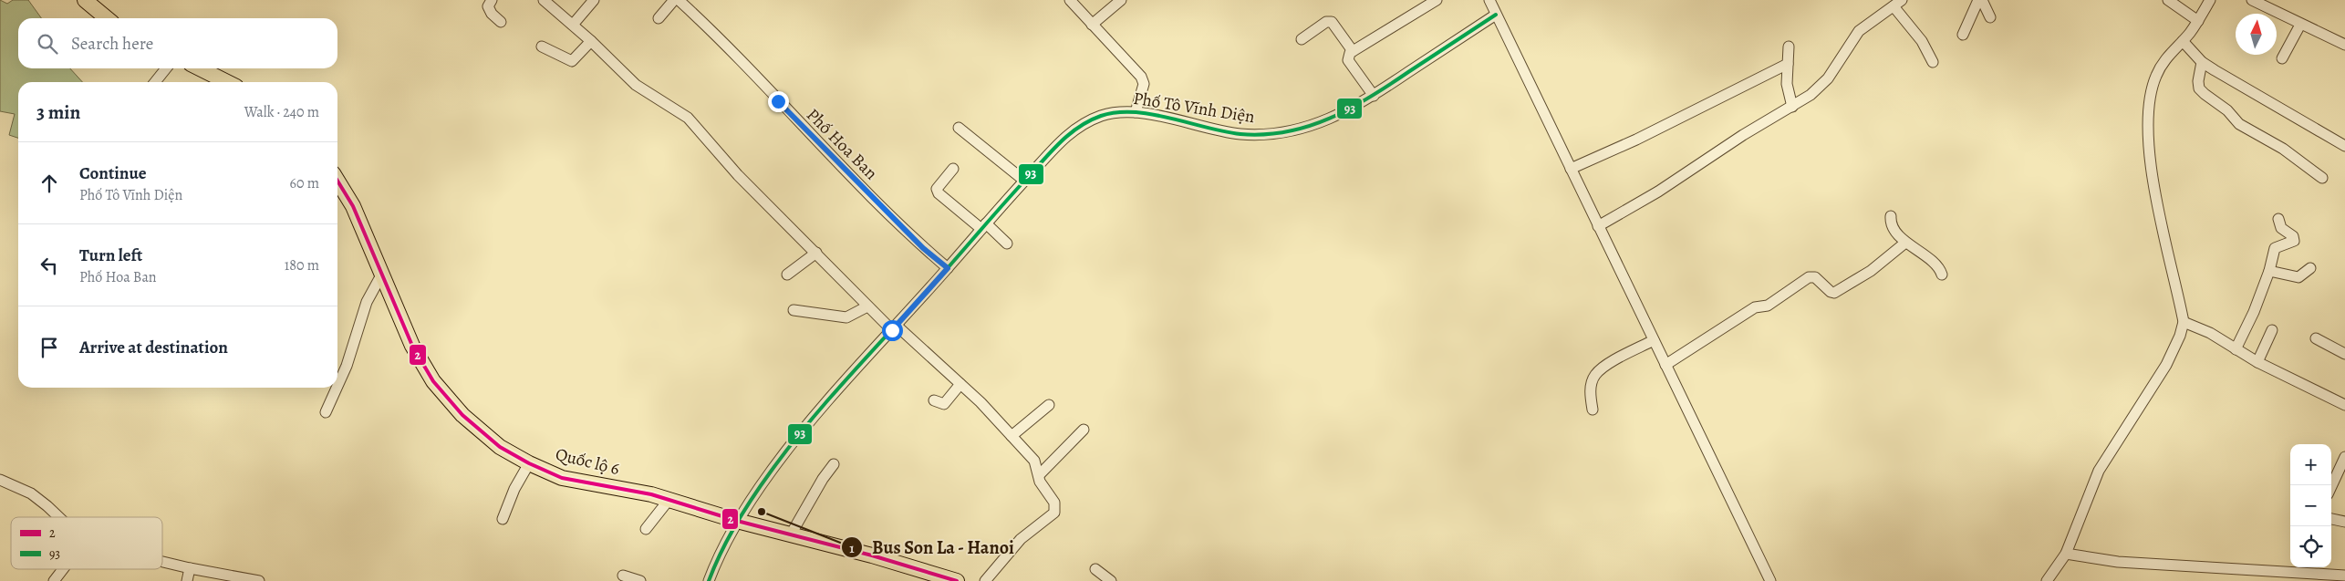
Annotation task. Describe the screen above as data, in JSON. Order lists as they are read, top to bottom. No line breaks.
{"streets":{"highway":["Quốc lộ 6"],"street":["Phố Tô Vĩnh Diện","Phố Hoa Ban"]},"crossings":[["Phố Tô Vĩnh Diện","Phố Hoa Ban"],["Phố Tô Vĩnh Diện","Quốc lộ 6"]],"places":["Bus Son La - Hanoi"],"lines":["transit line 93","transit line 2"],"legend":["2","93"],"north":"top","page":{"search":"Search here","heading":["3 min","Walk · 240 m"],"list":[["Continue","Phố Tô Vĩnh Diện","60 m"],["Turn left","Phố Hoa Ban","180 m"],"Arrive at destination"],"map_buttons":["+","−"]}}
